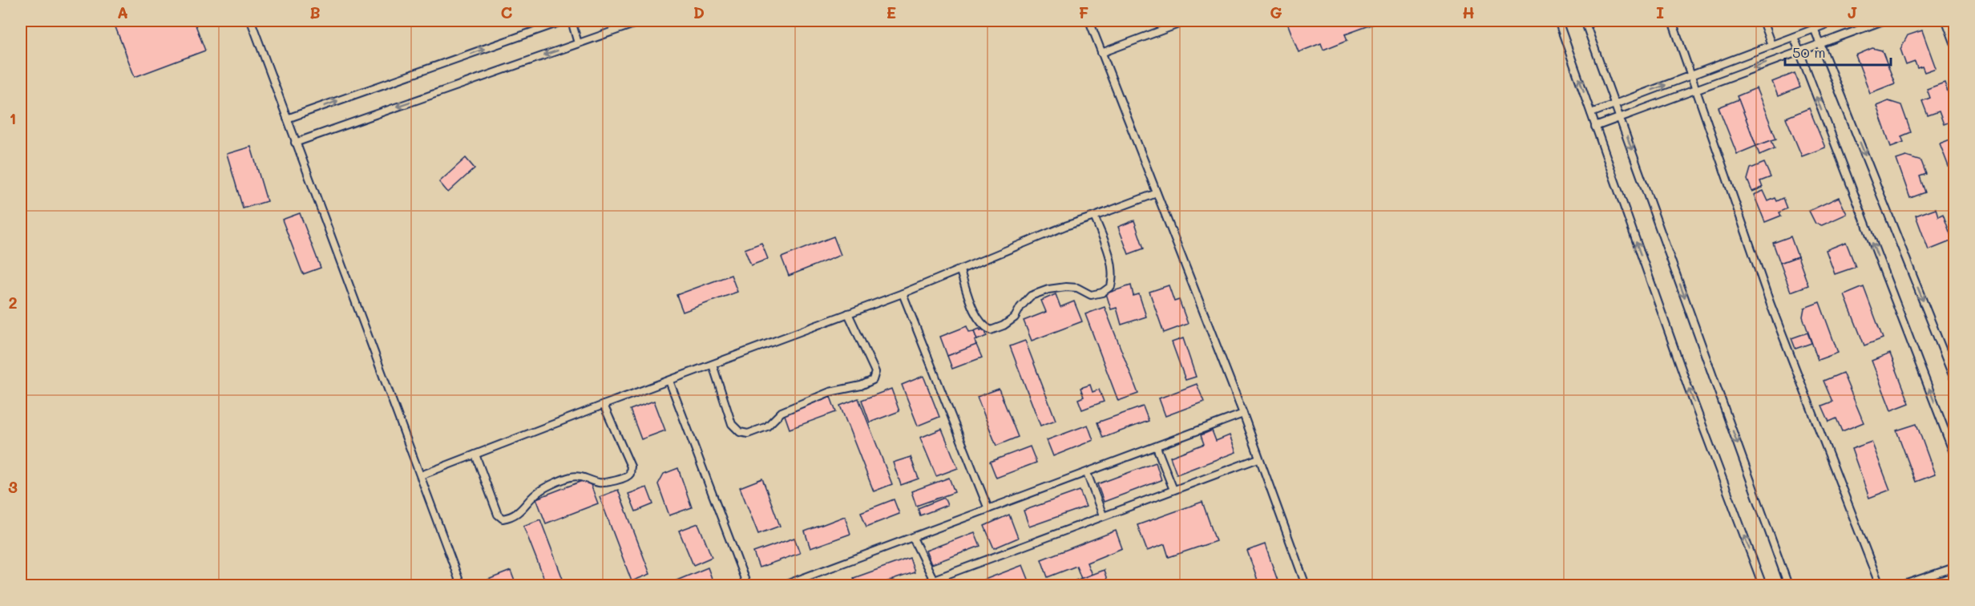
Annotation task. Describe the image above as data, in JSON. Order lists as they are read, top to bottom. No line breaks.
{"scale_bar":"50 m","grid":{"columns":["A","B","C","D","E","F","G","H","I","J"],"rows":["1","2","3"]}}
